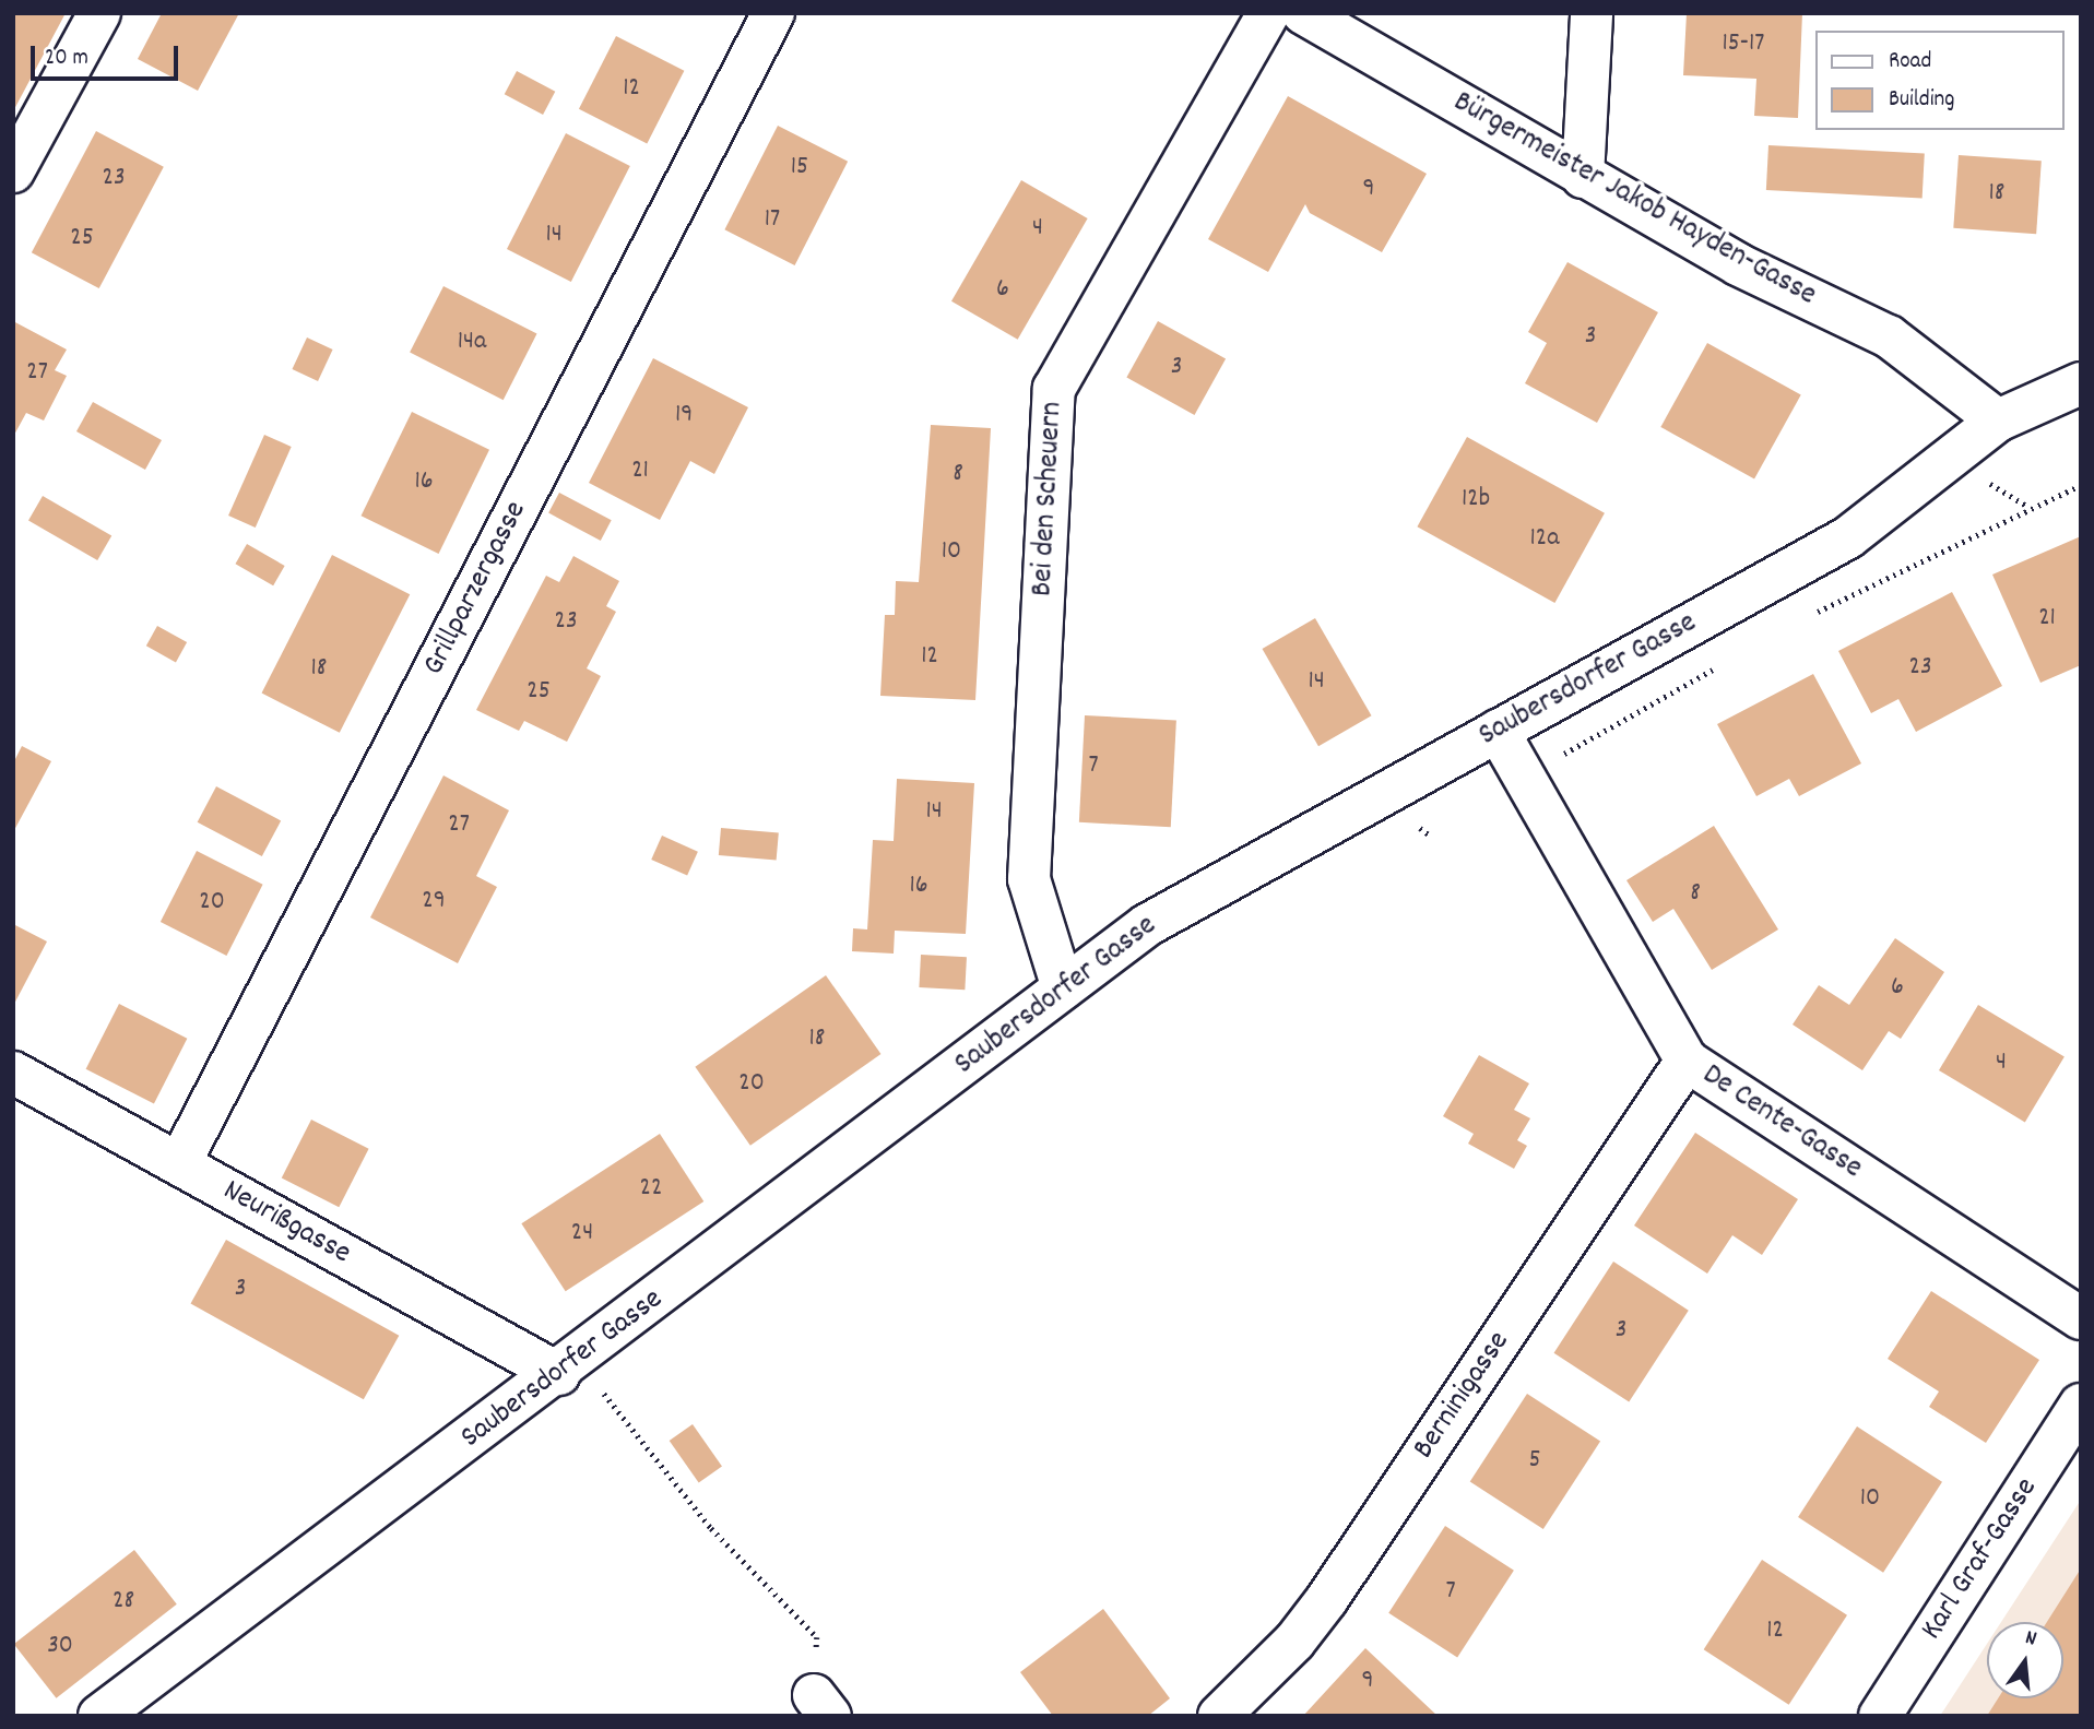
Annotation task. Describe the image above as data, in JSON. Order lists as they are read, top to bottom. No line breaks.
{"streets":{"street":["Bürgermeister Jakob Hayden-Gasse","Bei den Scheuern","Grillparzergasse","Saubersdorfer Gasse","De Cente-Gasse","Neurißgasse","Berninigasse","Karl Graf-Gasse"]},"crossings":[["Bürgermeister Jakob Hayden-Gasse","Saubersdorfer Gasse"],["Bei den Scheuern","Saubersdorfer Gasse"],["Grillparzergasse","Neurißgasse"],["Saubersdorfer Gasse","De Cente-Gasse"],["Saubersdorfer Gasse","Neurißgasse"],["De Cente-Gasse","Berninigasse"]],"house_numbers":["15-17","12","15","23","9","18","17","4","14","25","6","3","14a","3","27","19","21","8","16","12b","12a","10","21","23","12","23","18","14","25","7","14","27","16","8","29","20","6","18","4","20","22","24","3","3","5","10","7","28","12","30","9"],"legend":["Road","Building"],"scale_bar":"20 m","north":"top"}
